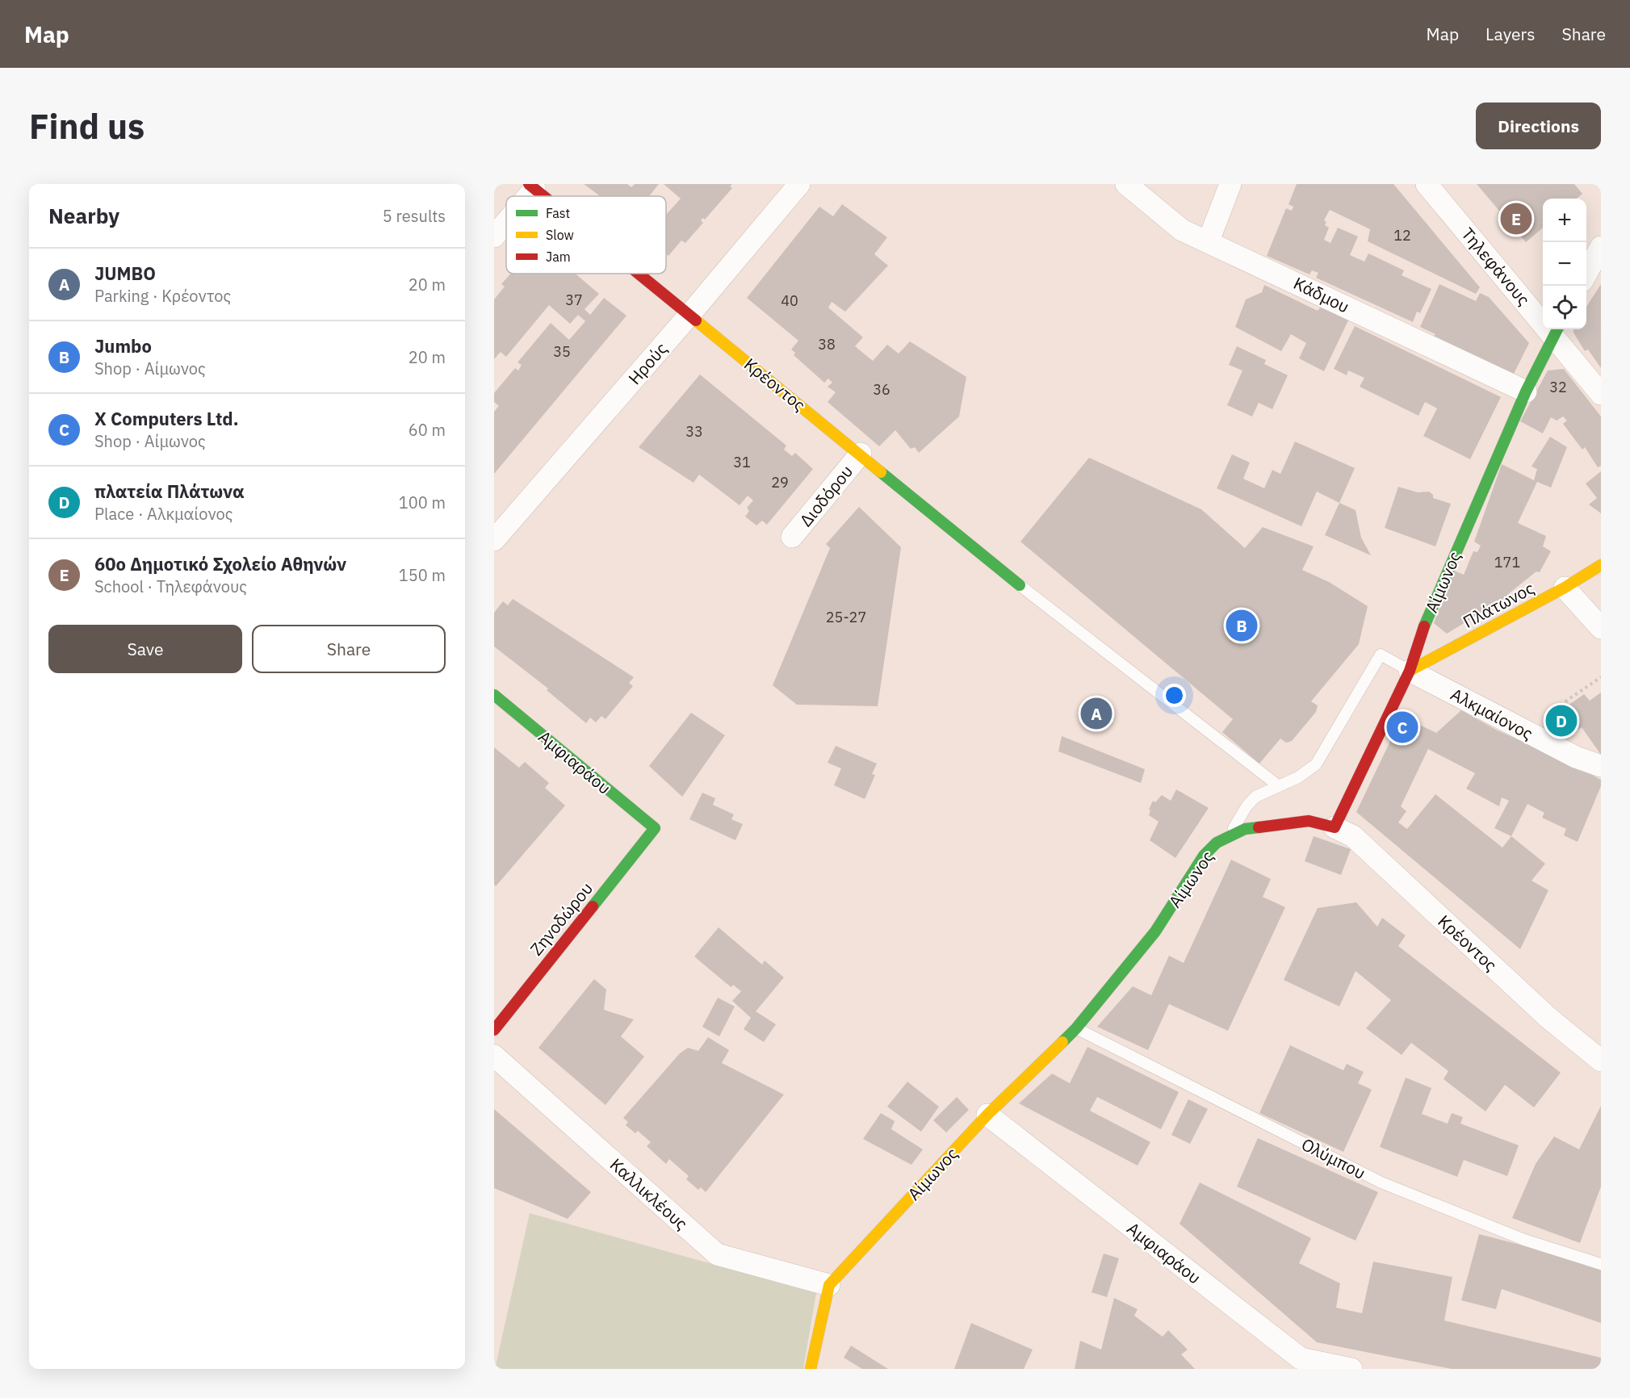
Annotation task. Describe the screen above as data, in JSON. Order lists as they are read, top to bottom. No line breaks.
{"streets":{"street":["Τηλεφάνους","Κάδμου","Ηρούς","Κρέοντος","Διοδόρου","Αίμωνος","Πλάτωνος","Αλκμαίονος","Αμφιαράου","Ζηνοδώρου","Καλλικλέους"],"lane":["Ολύμπου"]},"crossings":[["Τηλεφάνους","Αίμωνος"],["Κάδμου","Αίμωνος"],["Ηρούς","Κρέοντος"],["Κρέοντος","Διοδόρου"],["Κρέοντος","Αίμωνος"],["Αίμωνος","Πλάτωνος"],["Αίμωνος","Αλκμαίονος"],["Αίμωνος","Αμφιαράου"],["Αίμωνος","Ολύμπου"],["Αίμωνος","Καλλικλέους"],["Πλάτωνος","Αλκμαίονος"],["Αμφιαράου","Ζηνοδώρου"]],"house_numbers":["12","37","40","38","35","32","36","33","31","29","171","25-27"],"legend":["Fast","Slow","Jam"],"page":{"header":"Map","nav":["Map","Layers","Share"],"buttons":["Directions",["Save","Share"]],"title":"Find us","heading":["Nearby","5 results"],"map_buttons":["+","−"],"pins":["E","B","A","D","C"],"list":[{"mark":"A","name":"JUMBO","note":"Parking · Κρέοντος","value":"20 m"},{"mark":"B","name":"Jumbo","note":"Shop · Αίμωνος","value":"20 m"},{"mark":"C","name":"X Computers Ltd.","note":"Shop · Αίμωνος","value":"60 m"},{"mark":"D","name":"πλατεία Πλάτωνα","note":"Place · Αλκμαίονος","value":"100 m"},{"mark":"E","name":"60ο Δημοτικό Σχολείο Αθηνών","note":"School · Τηλεφάνους","value":"150 m"}]}}
